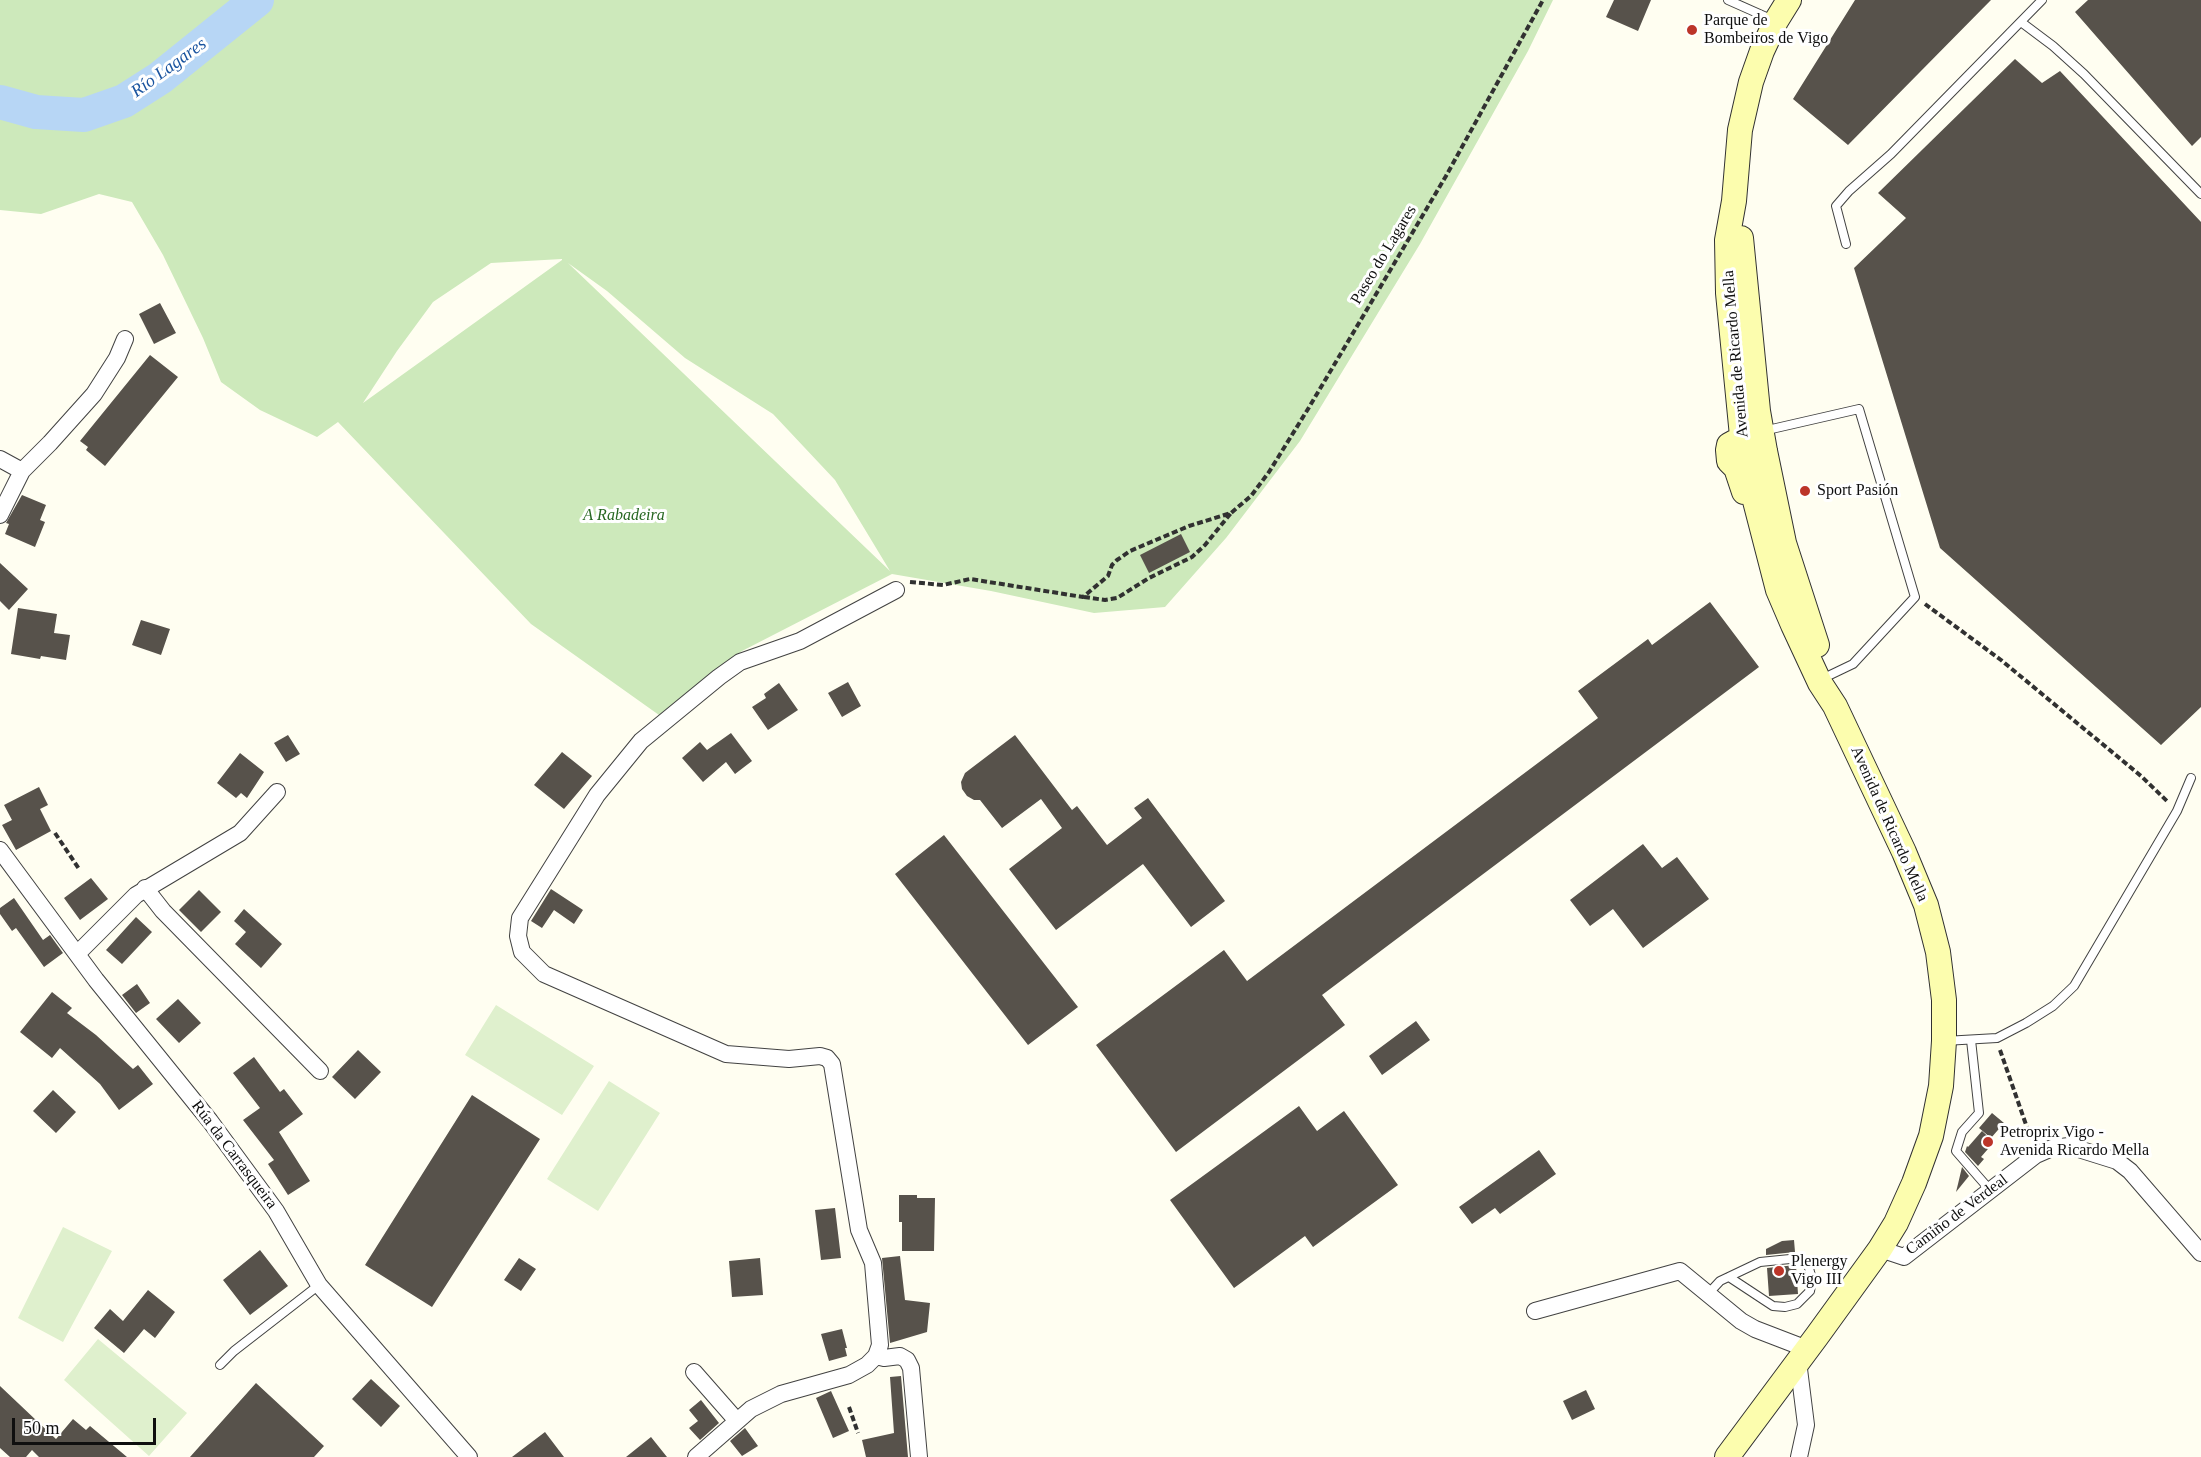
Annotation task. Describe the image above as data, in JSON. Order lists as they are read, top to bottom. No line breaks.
{"streets":{"main road":["Avenida de Ricardo Mella"],"street":["Rúa da Carrasqueira","Camiño de Verdeal"],"path":["Paseo do Lagares"]},"crossings":[["Avenida de Ricardo Mella","Camiño de Verdeal"]],"water":["Río Lagares"],"parks":["A Rabadeira"],"places":["Parque de Bombeiros de Vigo","Sport Pasión","Petroprix Vigo - Avenida Ricardo Mella","Plenergy Vigo III"],"scale_bar":"50 m"}
